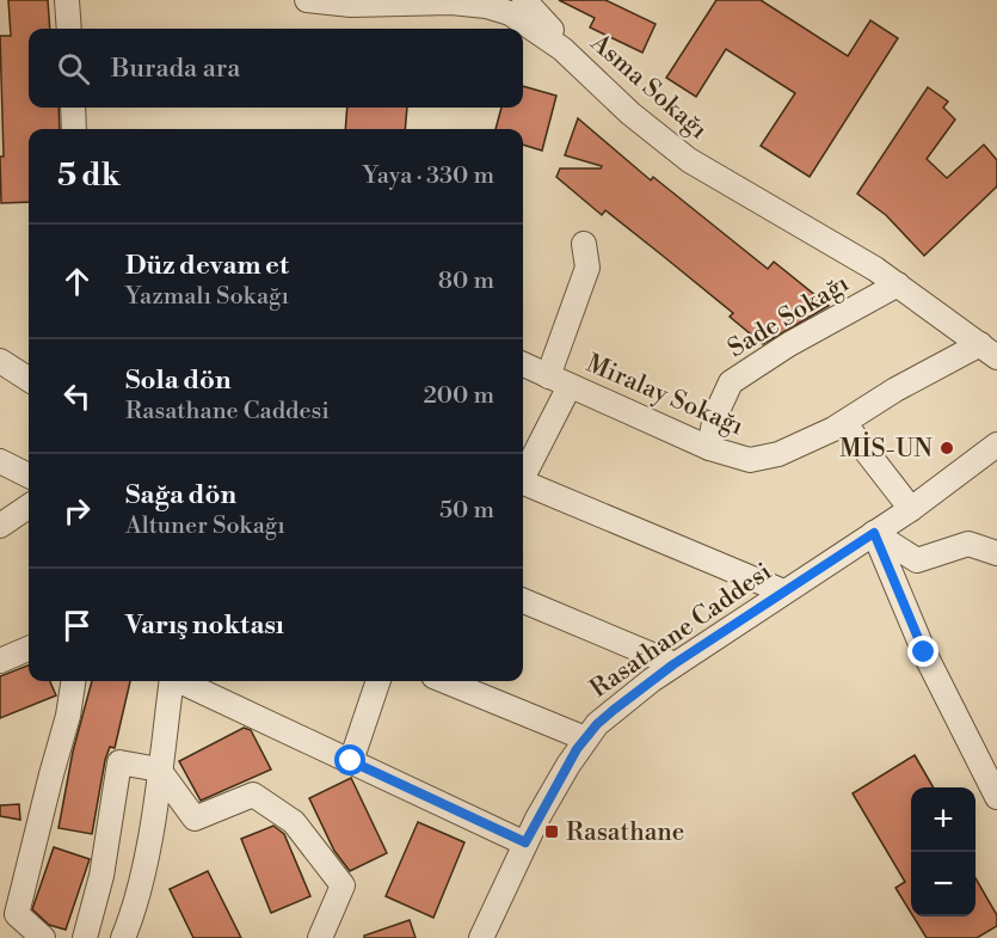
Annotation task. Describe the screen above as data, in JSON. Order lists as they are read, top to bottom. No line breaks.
{"streets":{"street":["Asma Sokağı","Sade Sokağı","Miralay Sokağı","Rasathane Caddesi"]},"crossings":[["Asma Sokağı","Sade Sokağı"],["Asma Sokağı","Miralay Sokağı"],["Sade Sokağı","Miralay Sokağı"]],"places":{"other":["MİS-UN"],"transit":["Rasathane"]},"page":{"search":"Burada ara","heading":["5 dk","Yaya · 330 m"],"list":[["Düz devam et","Yazmalı Sokağı","80 m"],["Sola dön","Rasathane Caddesi","200 m"],["Sağa dön","Altuner Sokağı","50 m"],"Varış noktası"],"map_buttons":["+","−"]}}
